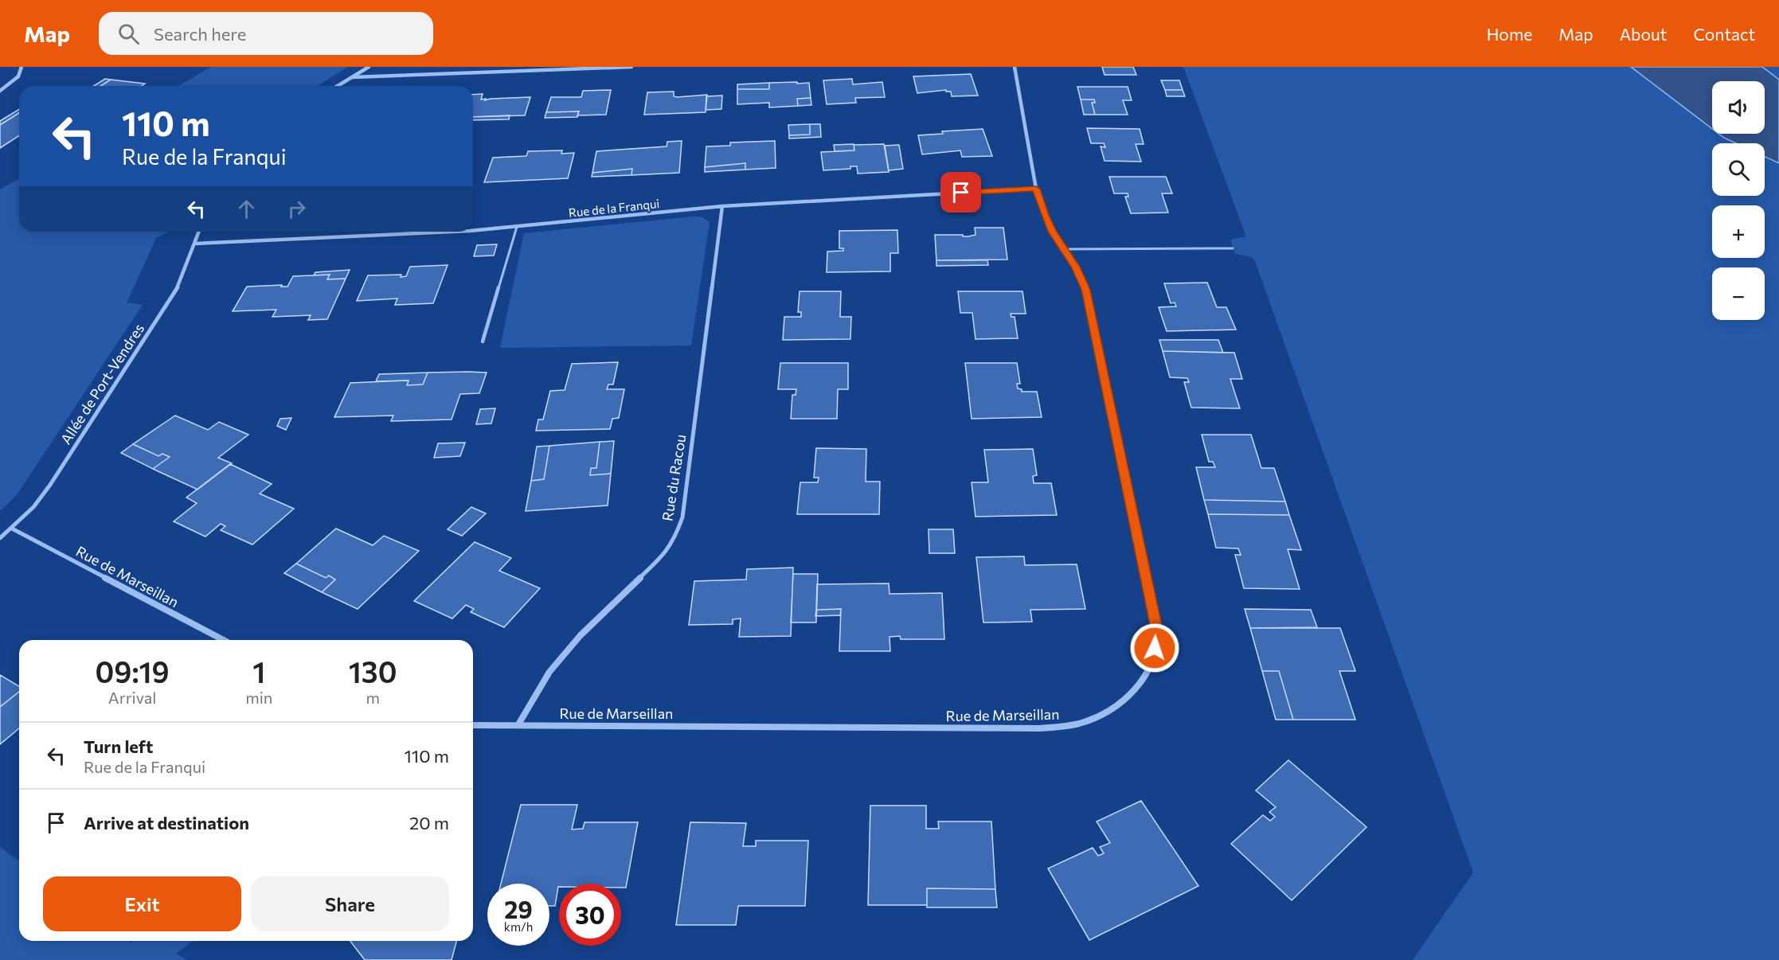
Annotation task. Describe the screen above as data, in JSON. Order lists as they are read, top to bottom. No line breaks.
{"streets":{"street":["Rue de la Franqui","Allée de Port-Vendres","Rue du Racou","Rue de Marseillan"]},"crossings":[["Rue de la Franqui","Allée de Port-Vendres"],["Rue de la Franqui","Rue du Racou"],["Rue de la Franqui","Rue de Marseillan"],["Allée de Port-Vendres","Rue de Marseillan"],["Rue du Racou","Rue de Marseillan"]],"page":{"header":"Map","search":"Search here","nav":["Home","Map","About","Contact"],"map_buttons":["+","−"],"turn":["110 m","Rue de la Franqui"],"eta":["09:19","Arrival","1","min","130","m"],"list":[{"name":"Turn left","note":"Rue de la Franqui","value":"110 m"},{"name":"Arrive at destination","value":"20 m"}],"buttons":["Exit","Share"],"speed":"29 km/h","limit":"30"}}
